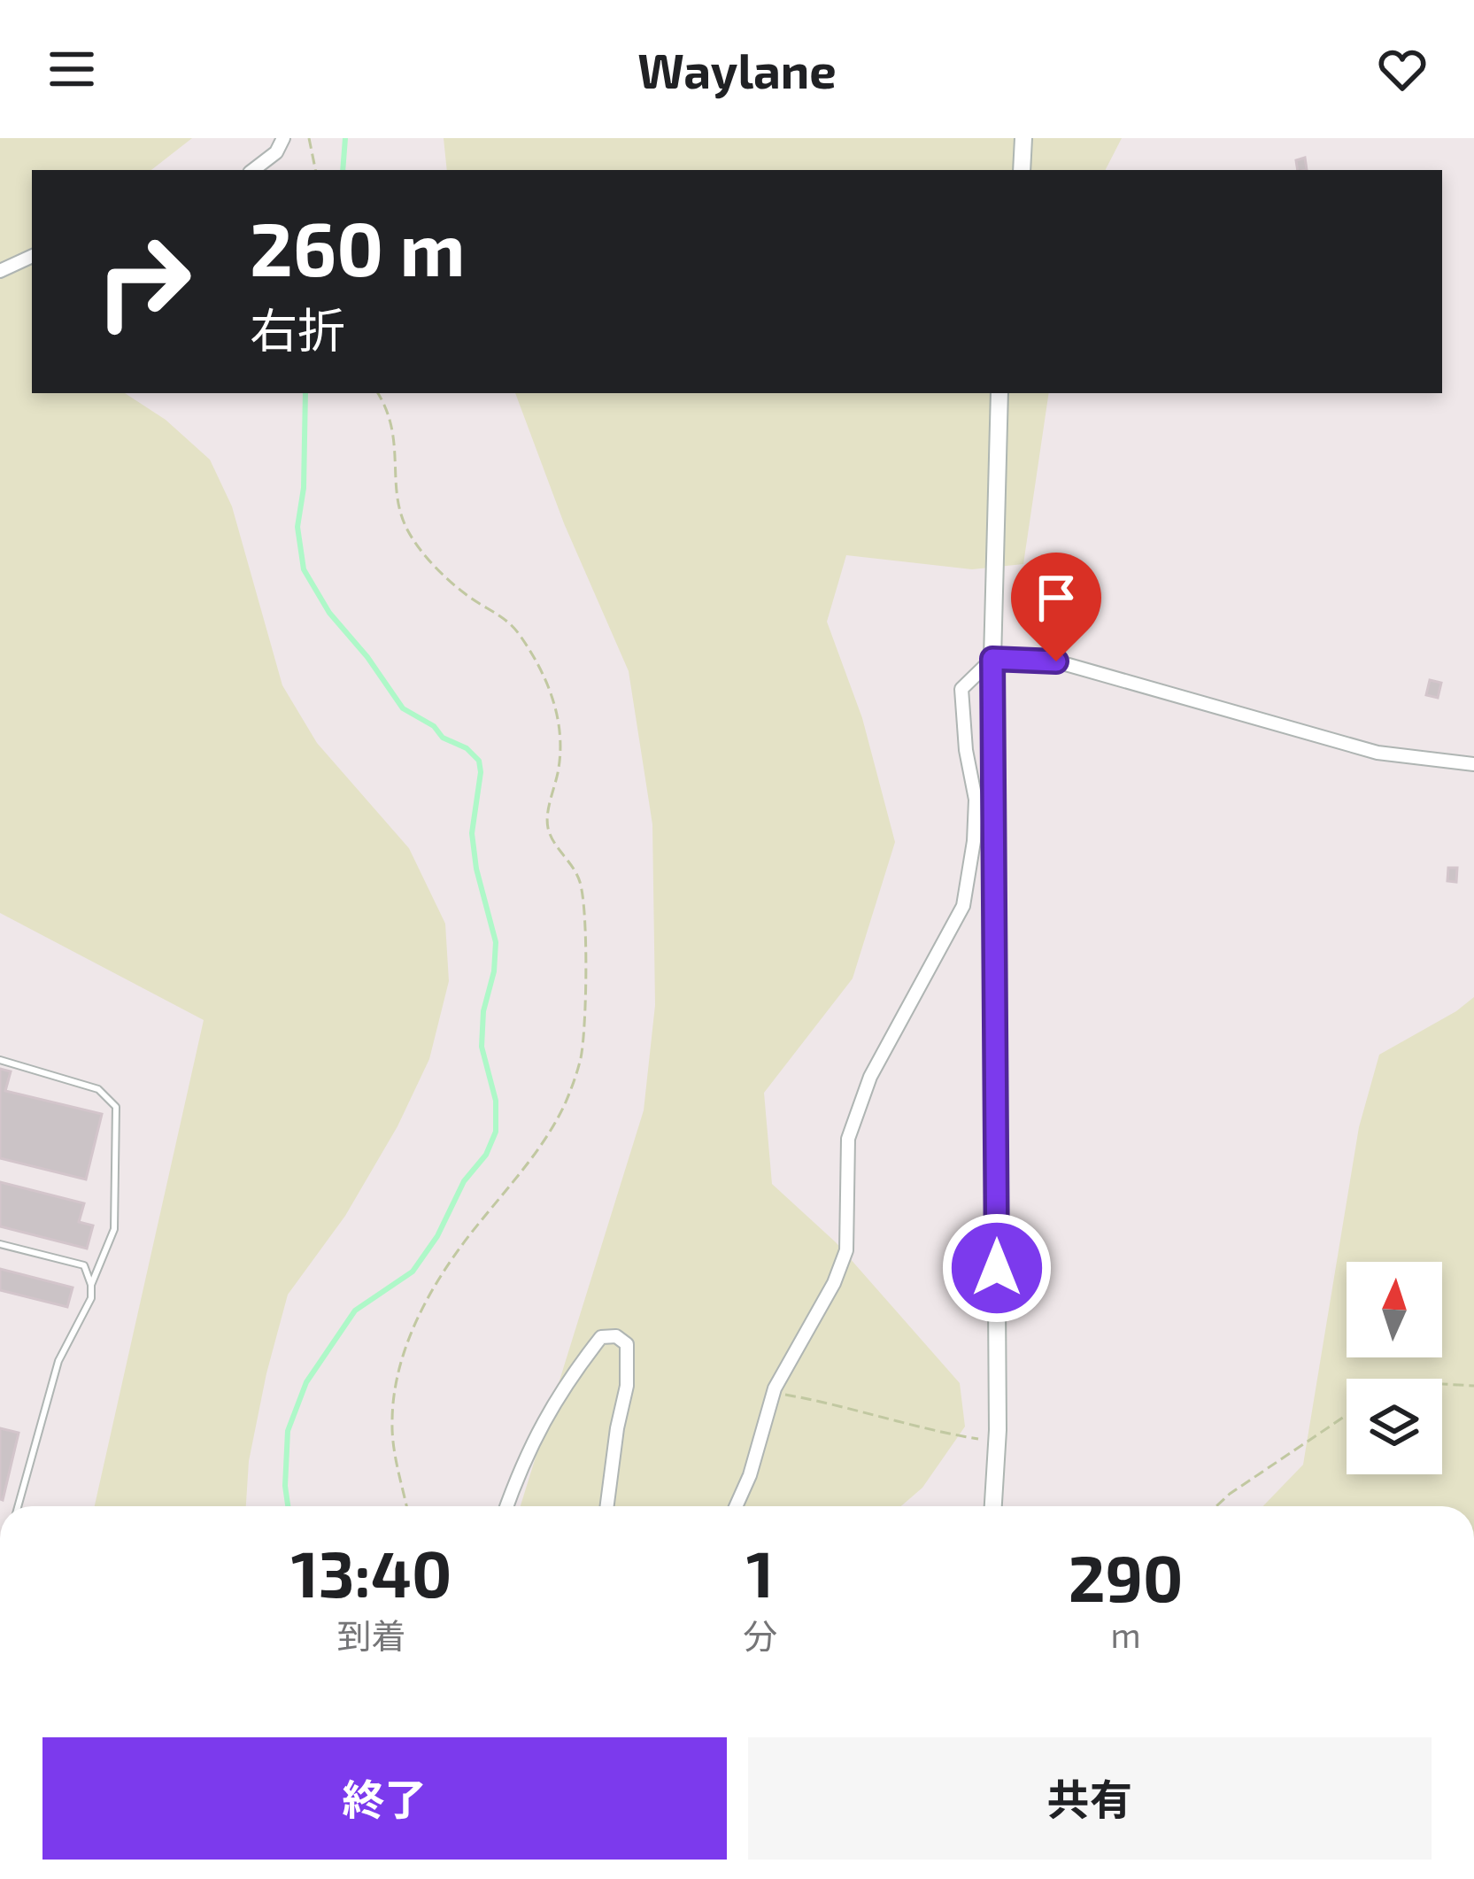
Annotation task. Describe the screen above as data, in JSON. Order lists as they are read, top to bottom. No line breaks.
{"north":"top","page":{"header":"Waylane","turn":["260 m","右折"],"eta":["13:40","到着","1","分","290","m"],"buttons":["終了","共有"]}}
